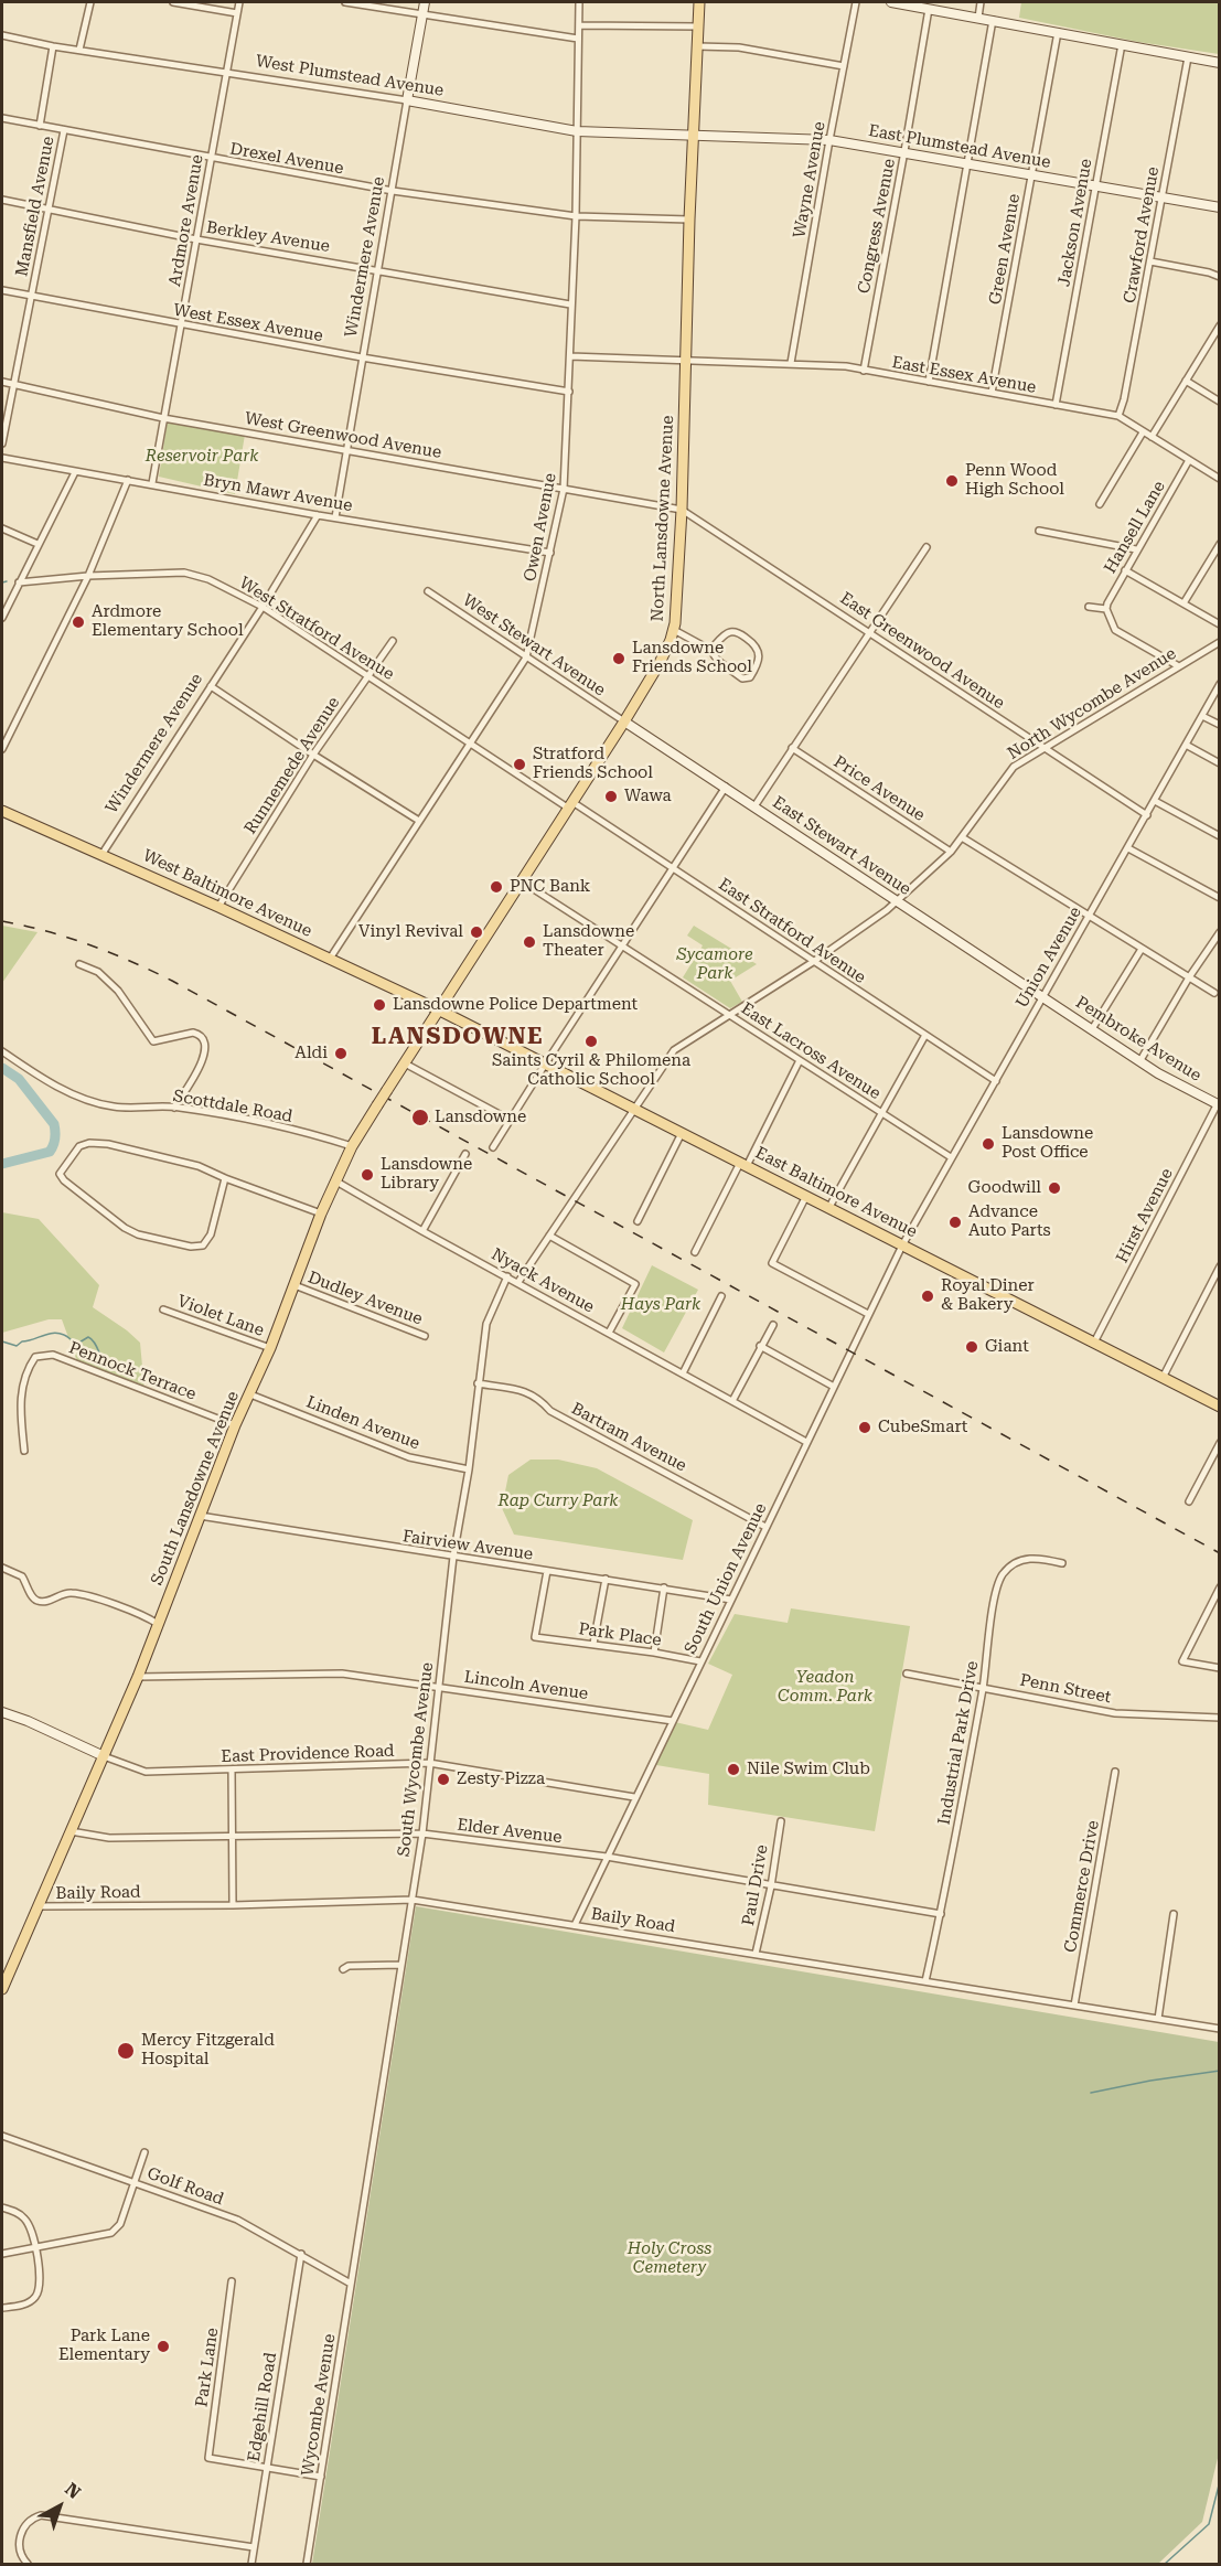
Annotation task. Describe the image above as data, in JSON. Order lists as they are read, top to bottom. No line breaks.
{"streets":{"main road":["North Lansdowne Avenue","West Baltimore Avenue","East Baltimore Avenue","South Lansdowne Avenue"],"street":["West Plumstead Avenue","East Plumstead Avenue","Drexel Avenue","Wayne Avenue","Mansfield Avenue","Ardmore Avenue","Jackson Avenue","Congress Avenue","Crawford Avenue","Berkley Avenue","Green Avenue","Windermere Avenue","West Essex Avenue","East Essex Avenue","West Greenwood Avenue","Bryn Mawr Avenue","Owen Avenue","Hansell Lane","West Stratford Avenue","West Stewart Avenue","East Greenwood Avenue","North Wycombe Avenue","Runnemede Avenue","Price Avenue","East Stewart Avenue","East Stratford Avenue","Union Avenue","Pembroke Avenue","East Lacross Avenue","Scottdale Road","Hirst Avenue","Nyack Avenue","Dudley Avenue","Violet Lane","Pennock Terrace","Linden Avenue","Bartram Avenue","Fairview Avenue","South Union Avenue","Park Place","Lincoln Avenue","Penn Street","Industrial Park Drive","East Providence Road","South Wycombe Avenue","Elder Avenue","Paul Drive","Commerce Drive","Baily Road","Golf Road","Park Lane","Wycombe Avenue","Edgehill Road"]},"crossings":[["West Plumstead Avenue","East Plumstead Avenue"],["West Plumstead Avenue","Mansfield Avenue"],["West Plumstead Avenue","Ardmore Avenue"],["West Plumstead Avenue","Windermere Avenue"],["West Plumstead Avenue","North Lansdowne Avenue"],["West Plumstead Avenue","Owen Avenue"],["East Plumstead Avenue","Wayne Avenue"],["East Plumstead Avenue","Jackson Avenue"],["East Plumstead Avenue","Congress Avenue"],["East Plumstead Avenue","Crawford Avenue"],["East Plumstead Avenue","Green Avenue"],["East Plumstead Avenue","North Lansdowne Avenue"],["Drexel Avenue","Mansfield Avenue"],["Drexel Avenue","Ardmore Avenue"],["Drexel Avenue","Windermere Avenue"],["Drexel Avenue","North Lansdowne Avenue"],["Drexel Avenue","Owen Avenue"],["Wayne Avenue","East Essex Avenue"],["Mansfield Avenue","Berkley Avenue"],["Mansfield Avenue","West Essex Avenue"],["Mansfield Avenue","West Greenwood Avenue"],["Ardmore Avenue","Berkley Avenue"],["Ardmore Avenue","West Essex Avenue"],["Ardmore Avenue","West Greenwood Avenue"],["Ardmore Avenue","Bryn Mawr Avenue"],["Jackson Avenue","East Essex Avenue"],["Congress Avenue","East Essex Avenue"],["Crawford Avenue","East Essex Avenue"],["Berkley Avenue","Windermere Avenue"],["Berkley Avenue","Owen Avenue"],["Green Avenue","East Essex Avenue"],["Windermere Avenue","West Essex Avenue"],["Windermere Avenue","West Greenwood Avenue"],["Windermere Avenue","Bryn Mawr Avenue"],["Windermere Avenue","West Stratford Avenue"],["Windermere Avenue","West Baltimore Avenue"],["West Essex Avenue","Owen Avenue"],["East Essex Avenue","North Lansdowne Avenue"],["East Essex Avenue","Hansell Lane"],["West Greenwood Avenue","North Lansdowne Avenue"],["West Greenwood Avenue","Owen Avenue"],["West Greenwood Avenue","East Greenwood Avenue"],["Bryn Mawr Avenue","Owen Avenue"],["North Lansdowne Avenue","West Stratford Avenue"],["North Lansdowne Avenue","West Stewart Avenue"],["North Lansdowne Avenue","East Greenwood Avenue"],["North Lansdowne Avenue","East Stewart Avenue"],["North Lansdowne Avenue","West Baltimore Avenue"],["North Lansdowne Avenue","East Stratford Avenue"],["North Lansdowne Avenue","East Lacross Avenue"],["North Lansdowne Avenue","East Baltimore Avenue"],["North Lansdowne Avenue","South Lansdowne Avenue"],["Owen Avenue","West Stratford Avenue"],["Owen Avenue","West Stewart Avenue"],["Owen Avenue","West Baltimore Avenue"],["West Stratford Avenue","Runnemede Avenue"],["West Stratford Avenue","East Stratford Avenue"],["West Stewart Avenue","East Stewart Avenue"],["East Greenwood Avenue","North Wycombe Avenue"],["East Greenwood Avenue","Union Avenue"],["North Wycombe Avenue","Price Avenue"],["North Wycombe Avenue","East Stewart Avenue"],["North Wycombe Avenue","East Stratford Avenue"],["North Wycombe Avenue","East Lacross Avenue"],["North Wycombe Avenue","East Baltimore Avenue"],["Runnemede Avenue","West Baltimore Avenue"],["East Stewart Avenue","Union Avenue"],["East Stewart Avenue","Pembroke Avenue"],["West Baltimore Avenue","East Baltimore Avenue"],["West Baltimore Avenue","South Lansdowne Avenue"],["East Stratford Avenue","Union Avenue"],["Union Avenue","Pembroke Avenue"],["Union Avenue","East Lacross Avenue"],["Union Avenue","East Baltimore Avenue"],["Union Avenue","South Union Avenue"],["Pembroke Avenue","Hirst Avenue"],["Scottdale Road","South Lansdowne Avenue"],["East Baltimore Avenue","Hirst Avenue"],["East Baltimore Avenue","South Lansdowne Avenue"],["East Baltimore Avenue","South Union Avenue"],["Nyack Avenue","South Lansdowne Avenue"],["Nyack Avenue","South Union Avenue"],["Nyack Avenue","South Wycombe Avenue"],["Dudley Avenue","South Lansdowne Avenue"],["Violet Lane","South Lansdowne Avenue"],["Pennock Terrace","South Lansdowne Avenue"],["Linden Avenue","South Lansdowne Avenue"],["Linden Avenue","South Wycombe Avenue"],["Bartram Avenue","South Union Avenue"],["Bartram Avenue","South Wycombe Avenue"],["South Lansdowne Avenue","Fairview Avenue"],["South Lansdowne Avenue","Lincoln Avenue"],["South Lansdowne Avenue","East Providence Road"],["South Lansdowne Avenue","Elder Avenue"],["South Lansdowne Avenue","Baily Road"],["Fairview Avenue","South Union Avenue"],["Fairview Avenue","Park Place"],["Fairview Avenue","South Wycombe Avenue"],["South Union Avenue","Park Place"],["South Union Avenue","Lincoln Avenue"],["South Union Avenue","East Providence Road"],["South Union Avenue","Elder Avenue"],["South Union Avenue","Baily Road"],["Lincoln Avenue","South Wycombe Avenue"],["Penn Street","Industrial Park Drive"],["Industrial Park Drive","Elder Avenue"],["Industrial Park Drive","Baily Road"],["East Providence Road","South Wycombe Avenue"],["South Wycombe Avenue","Elder Avenue"],["South Wycombe Avenue","Baily Road"],["South Wycombe Avenue","Wycombe Avenue"],["Elder Avenue","Paul Drive"],["Paul Drive","Baily Road"],["Commerce Drive","Baily Road"],["Golf Road","Wycombe Avenue"],["Golf Road","Edgehill Road"],["Park Lane","Edgehill Road"]],"districts":["LANSDOWNE"],"parks":["Reservoir Park","Sycamore Park","Hays Park","Rap Curry Park","Yeadon Comm. Park","Holy Cross Cemetery"],"places":["Penn Wood High School","Ardmore Elementary School","Lansdowne Friends School","Stratford Friends School","Wawa","PNC Bank","Vinyl Revival","Lansdowne Theater","Lansdowne Police Department","Saints Cyril & Philomena Catholic School","Aldi","Lansdowne","Lansdowne Post Office","Lansdowne Library","Goodwill","Advance Auto Parts","Royal Diner & Bakery","Giant","CubeSmart","Nile Swim Club","Zesty Pizza","Mercy Fitzgerald Hospital","Park Lane Elementary"],"north":"top right"}
